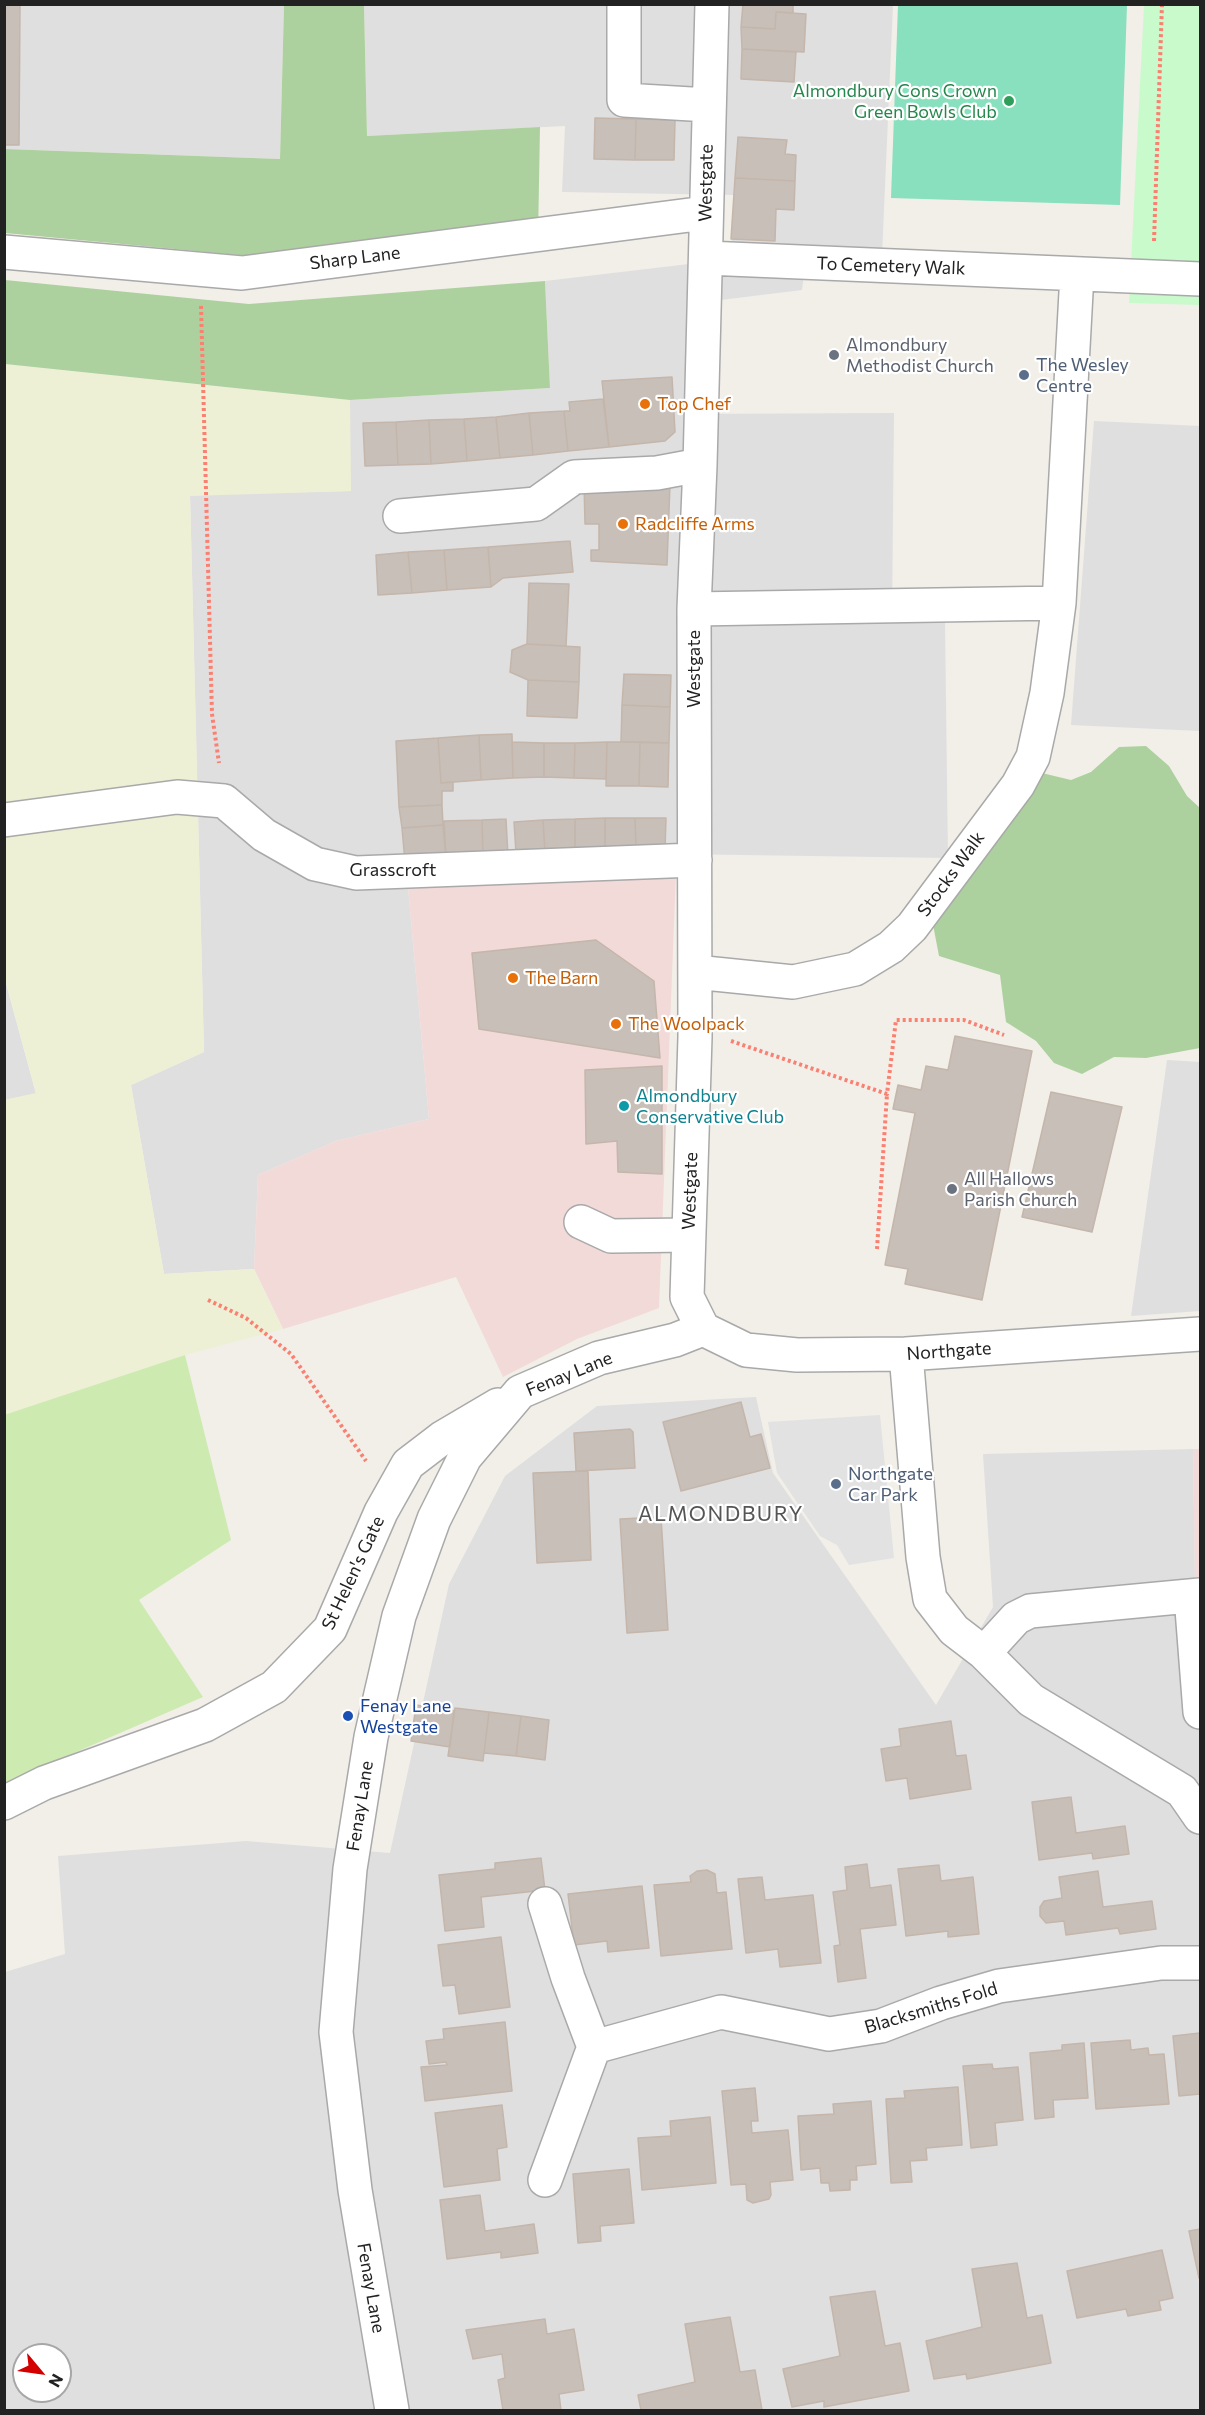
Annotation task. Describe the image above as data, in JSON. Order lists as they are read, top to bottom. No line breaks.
{"streets":{"street":["Westgate","Sharp Lane","To Cemetery Walk","Grasscroft","Stocks Walk","Northgate","Fenay Lane","St Helen's Gate","Blacksmiths Fold"]},"crossings":[["Westgate","Sharp Lane"],["Westgate","To Cemetery Walk"],["Westgate","Grasscroft"],["Westgate","Stocks Walk"],["Westgate","Northgate"],["Westgate","Fenay Lane"],["To Cemetery Walk","Stocks Walk"],["Northgate","Fenay Lane"],["Fenay Lane","St Helen's Gate"]],"districts":["ALMONDBURY"],"places":["Almondbury Cons Crown Green Bowls Club","Almondbury Methodist Church","The Wesley Centre","Top Chef","Radcliffe Arms","The Barn","The Woolpack","Almondbury Conservative Club","All Hallows Parish Church","Northgate Car Park","Fenay Lane Westgate"],"north":"bottom right"}
